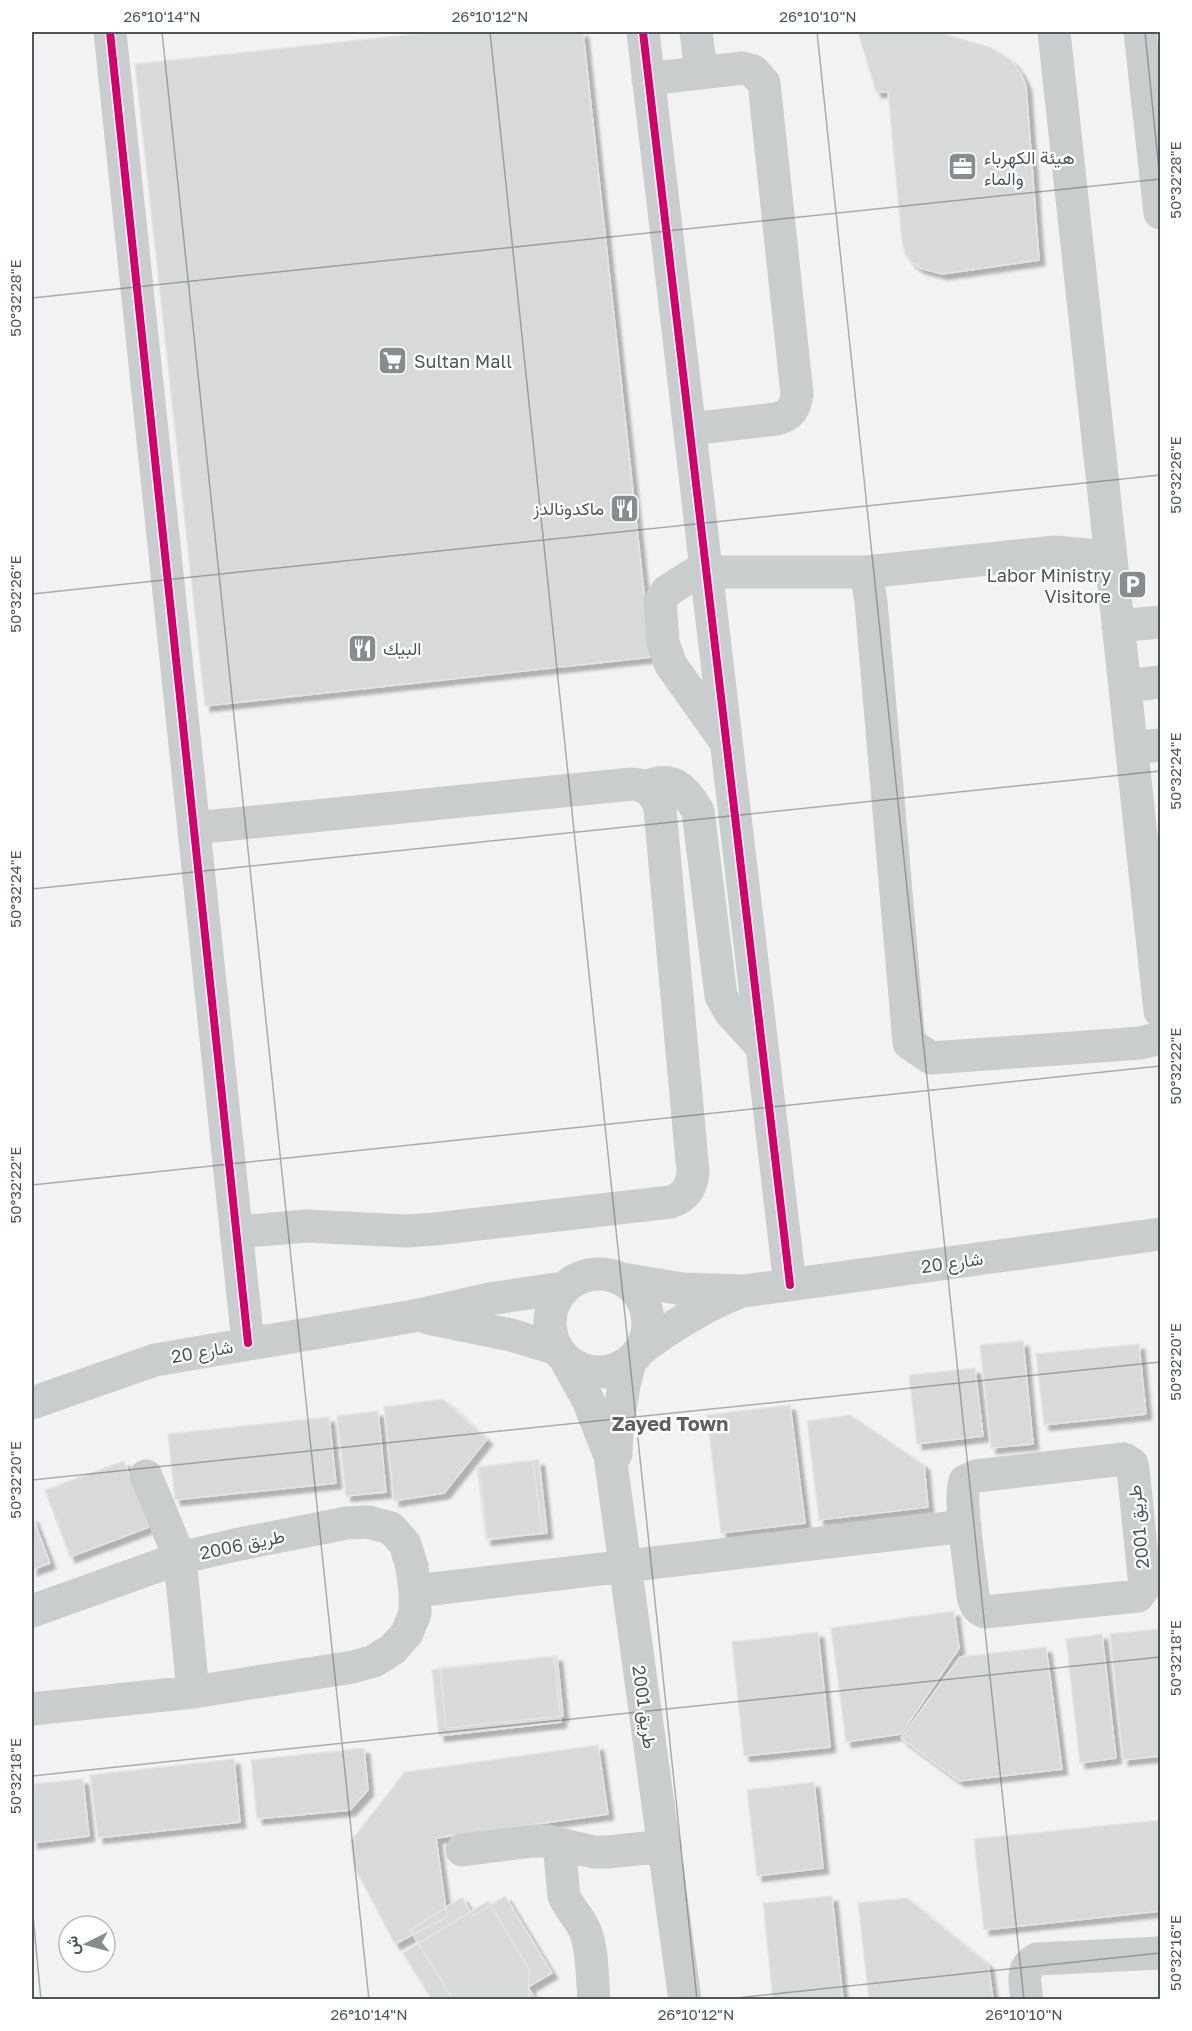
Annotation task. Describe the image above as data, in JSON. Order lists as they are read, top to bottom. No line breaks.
{"streets":{"street":["شارع 20","طريق 2001","طريق 2006"]},"crossings":[["شارع 20","طريق 2001"]],"districts":["Zayed Town"],"places":{"office":["هيئة الكهرباء والماء"],"supermarket":["Sultan Mall"],"restaurant":["ماكدونالدز","البيك"],"parking":["Labor Ministry Visitore"]},"north":"left","coordinates":["26°10'14\"N","26°10'12\"N","26°10'10\"N","50°32'28\"E","50°32'26\"E","50°32'24\"E","50°32'22\"E","50°32'20\"E","50°32'18\"E","50°32'16\"E"]}
